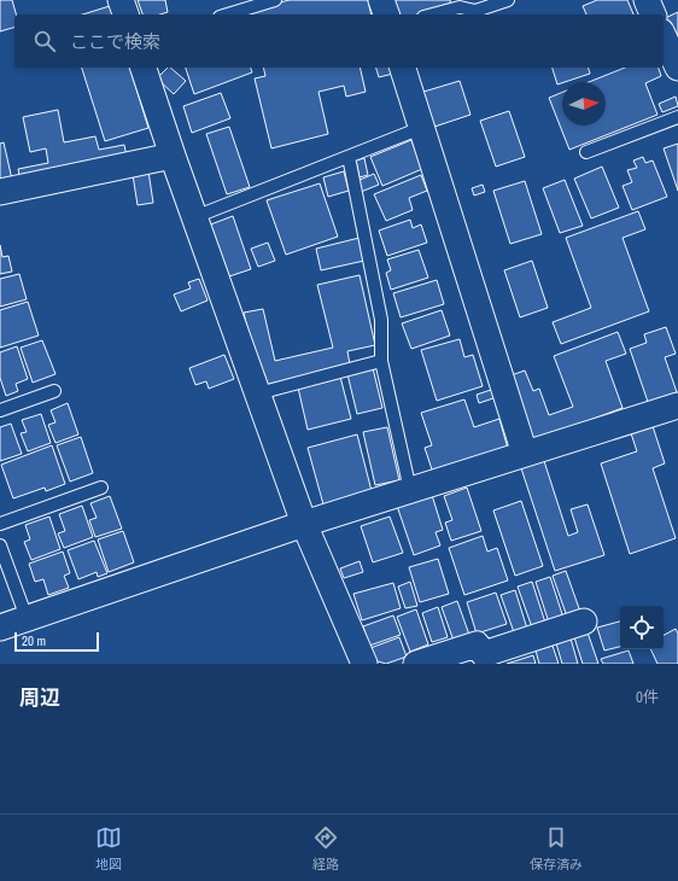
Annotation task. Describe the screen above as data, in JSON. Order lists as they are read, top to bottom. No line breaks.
{"scale_bar":"20 m","north":"right","page":{"search":"ここで検索","scale":"20 m","heading":["周辺","0件"],"nav":["地図","経路","保存済み"]}}
